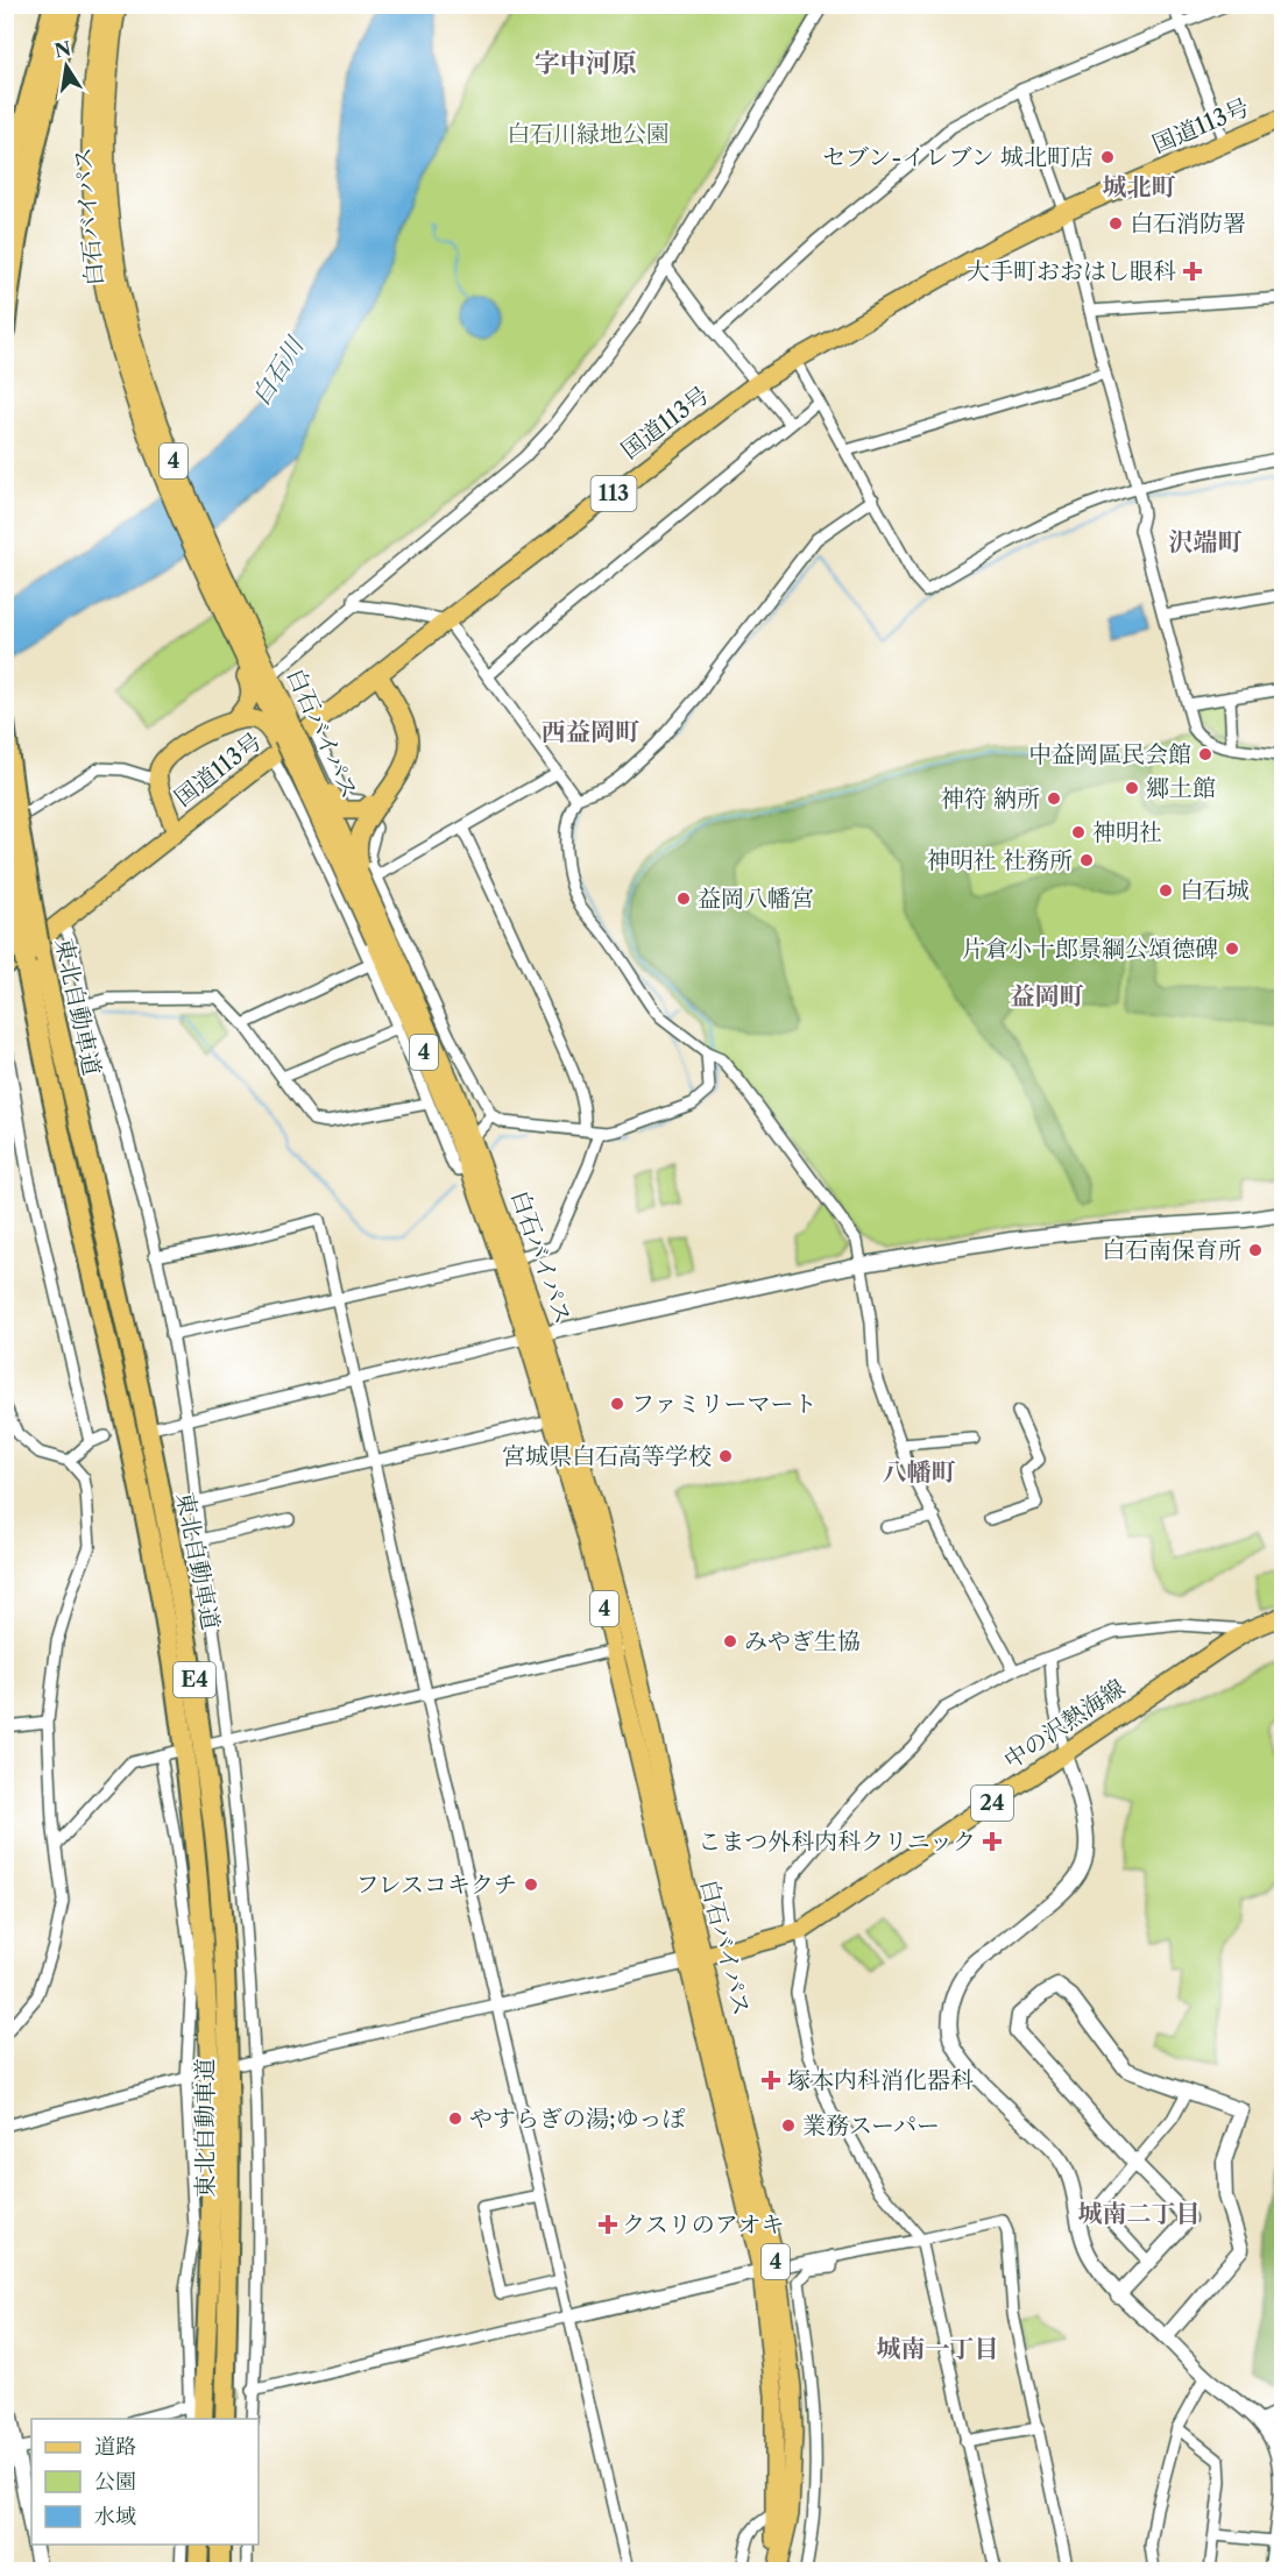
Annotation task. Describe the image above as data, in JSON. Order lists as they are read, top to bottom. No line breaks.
{"streets":{"highway":["東北自動車道","E4"],"main road":["国道113号","白石バイパス","4","113","中の沢熱海線","24"]},"crossings":[["国道113号","白石バイパス"],["白石バイパス","中の沢熱海線"]],"districts":["字中河原","城北町","沢端町","西益岡町","益岡町","八幡町","城南二丁目","城南一丁目"],"water":["白石川"],"parks":["白石川緑地公園"],"places":{"other":["セブン-イレブン 城北町店","白石消防署","中益岡區民会館","郷土館","神符 納所","神明社","神明社 社務所","白石城","益岡八幡宮","片倉小十郎景綱公頌德碑","白石南保育所","ファミリーマート","宮城県白石高等学校","みやぎ生協","フレスコキクチ","やすらぎの湯;ゆっぽ","業務スーパー"],"health":["大手町おおはし眼科","こまつ外科内科クリニック","塚本内科消化器科","クスリのアオキ"]},"legend":["道路","公園","水域"],"north":"top"}
